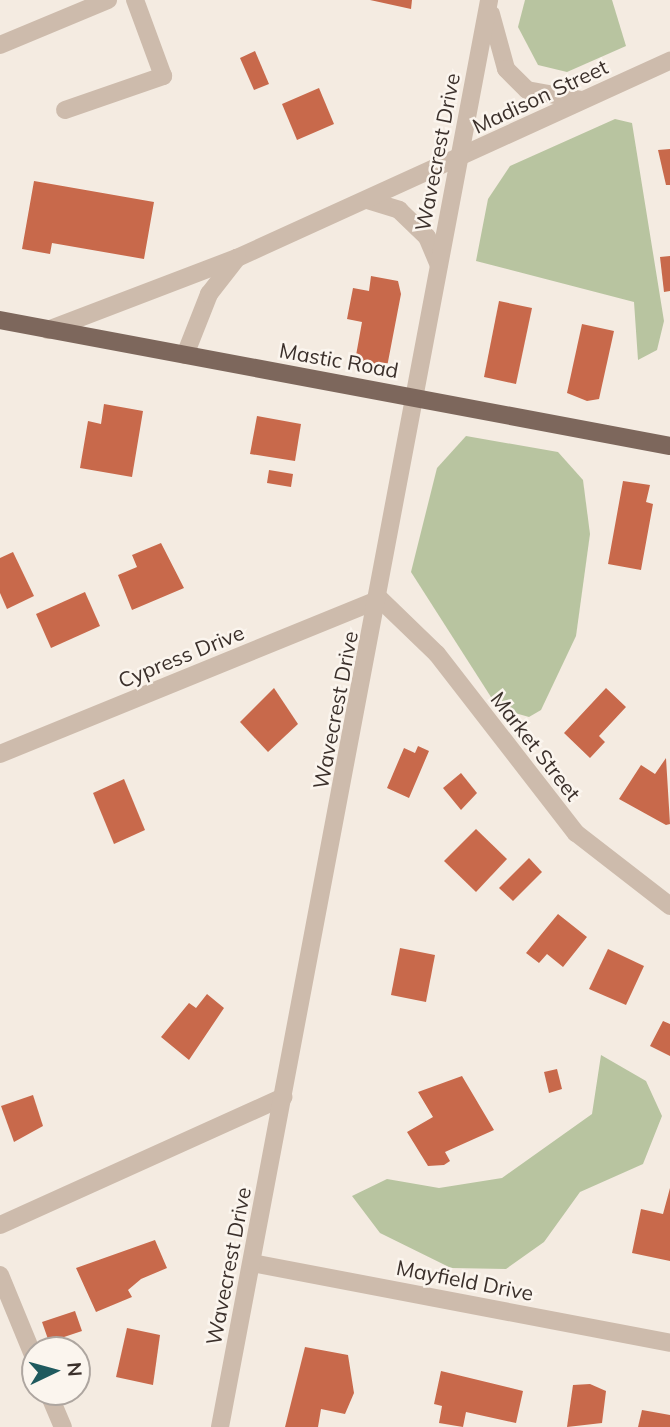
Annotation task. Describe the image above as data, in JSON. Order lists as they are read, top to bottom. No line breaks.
{"streets":{"main road":["Mastic Road"],"street":["Madison Street","Wavecrest Drive","Cypress Drive","Market Street","Mayfield Drive"]},"crossings":[["Madison Street","Wavecrest Drive"],["Madison Street","Mastic Road"],["Wavecrest Drive","Mastic Road"],["Wavecrest Drive","Cypress Drive"],["Wavecrest Drive","Market Street"],["Wavecrest Drive","Mayfield Drive"],["Cypress Drive","Market Street"]],"north":"right"}
